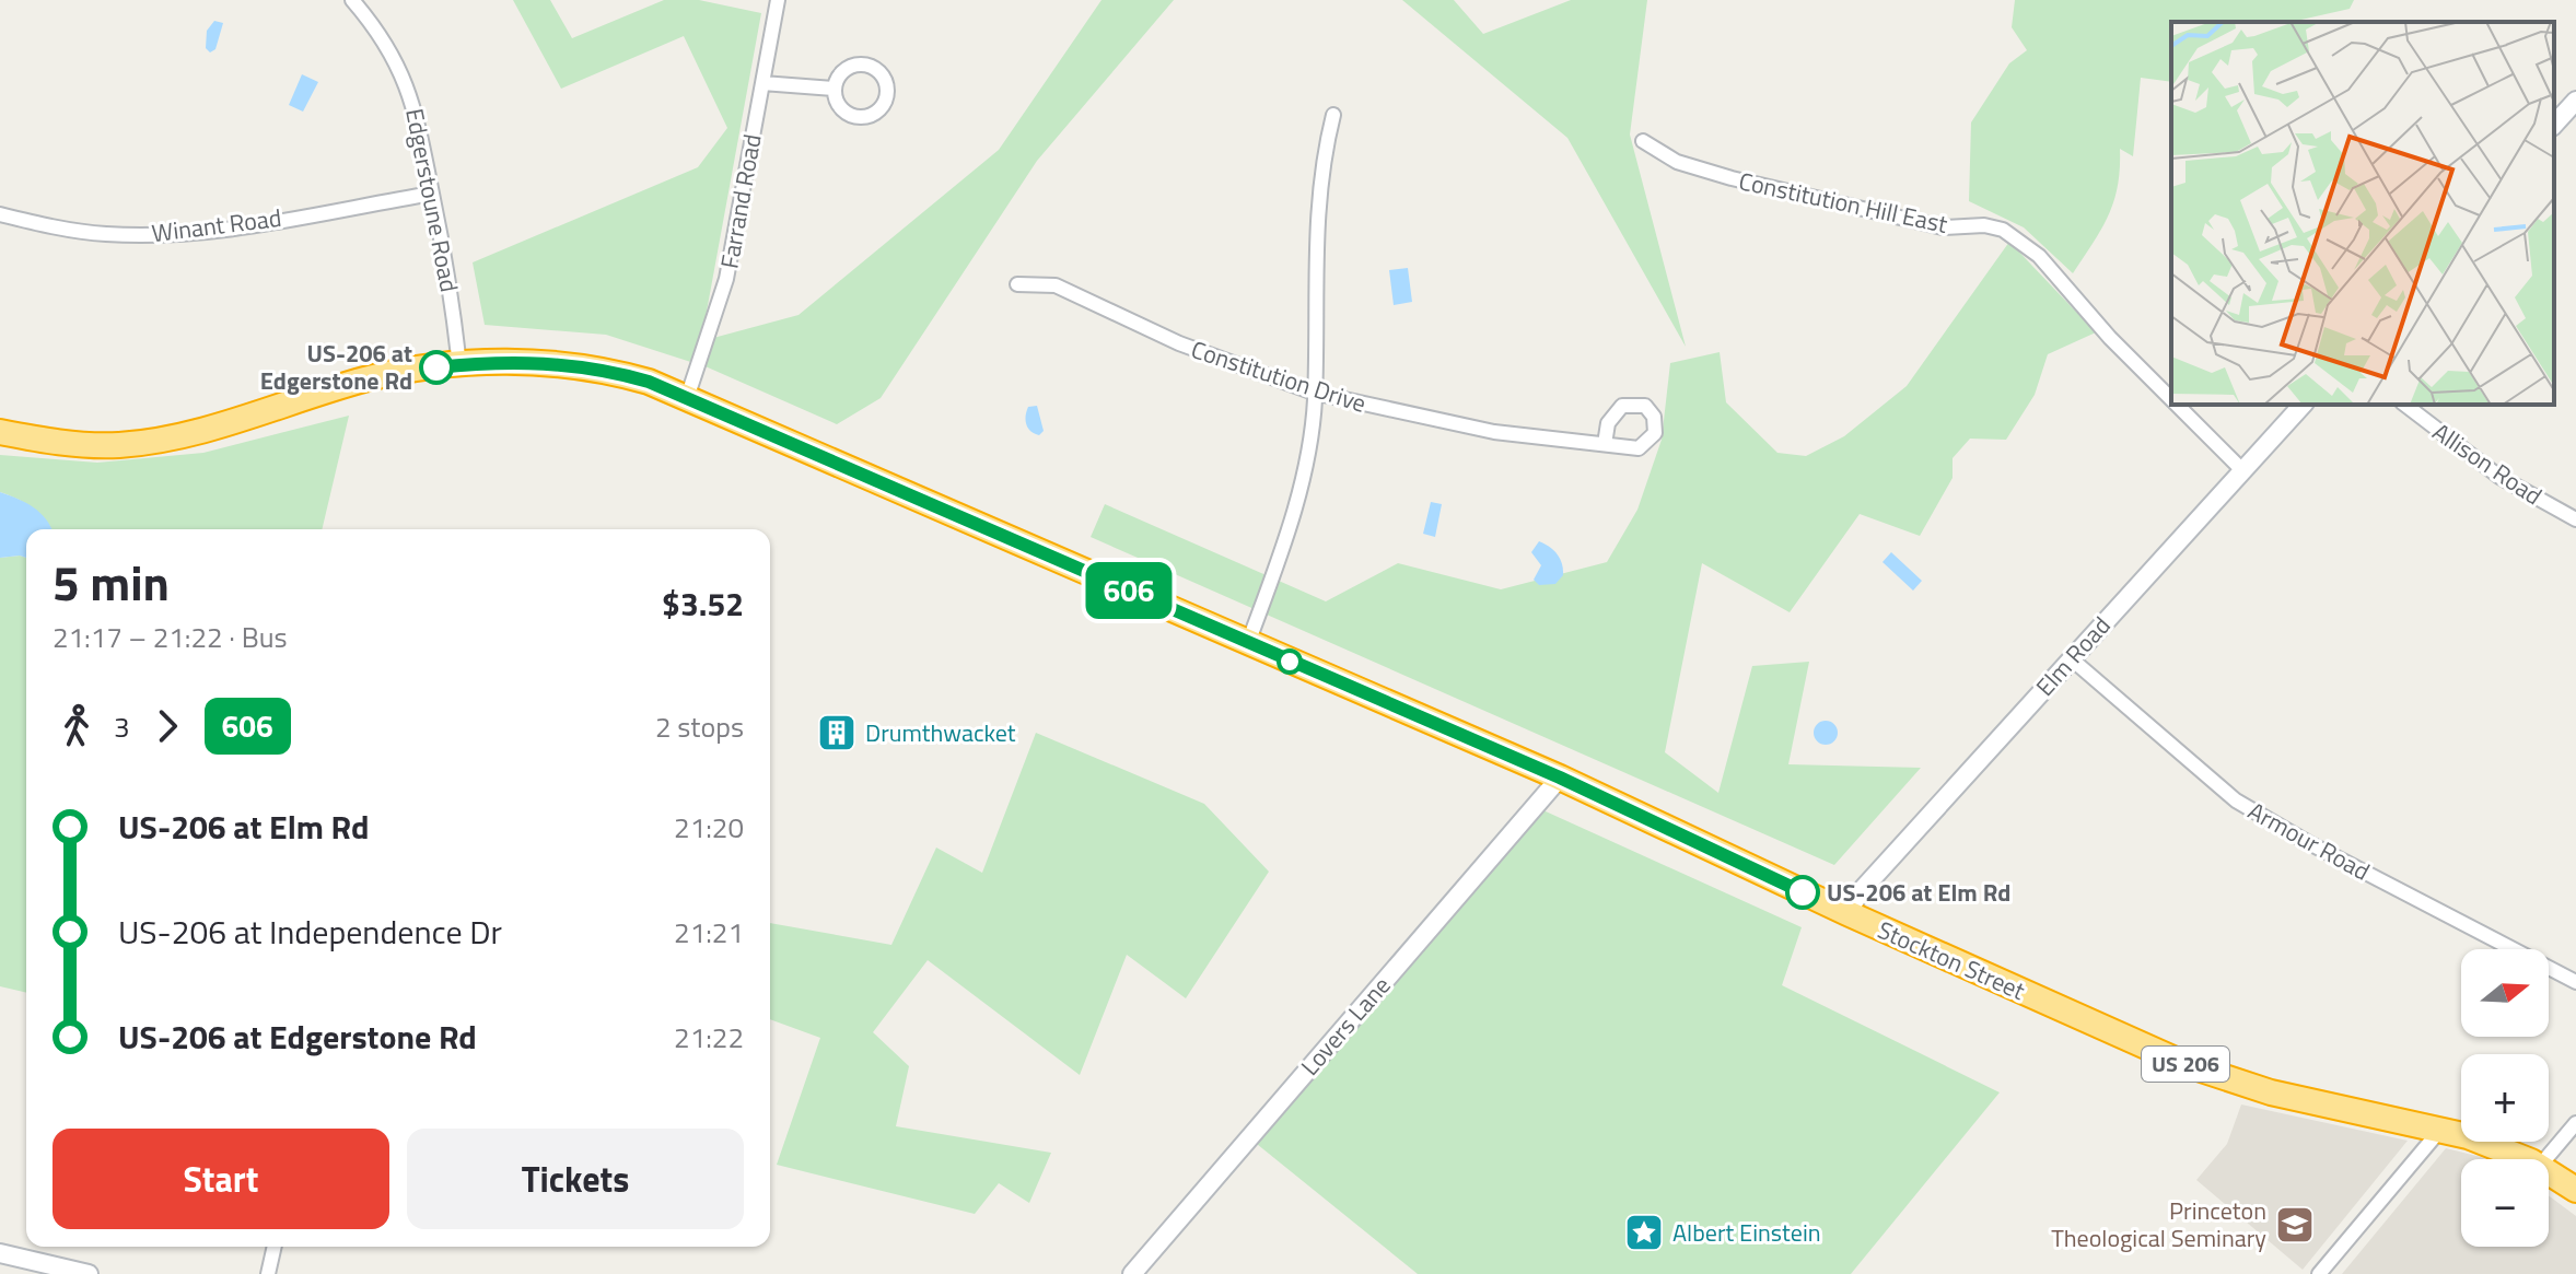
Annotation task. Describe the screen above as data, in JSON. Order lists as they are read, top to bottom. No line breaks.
{"streets":{"highway":["Stockton Street","US 206"],"street":["Edgerstoune Road","Farrand Road","Constitution Hill East","Winant Road","Constitution Drive","Allison Road","Elm Road","Armour Road","Lovers Lane"]},"crossings":[["Edgerstoune Road","Winant Road"],["Edgerstoune Road","Stockton Street"],["Farrand Road","Stockton Street"],["Constitution Hill East","Elm Road"],["Elm Road","Armour Road"],["Elm Road","Stockton Street"],["Stockton Street","Lovers Lane"]],"places":{"other":["US-206 at Edgerstone Rd","US-206 at Elm Rd"],"building":["Drumthwacket"],"school or university":["Princeton Theological Seminary"],"place":["Albert Einstein"]},"lines":["bus line 606"],"north":"right","page":{"on_map":"606","heading":["5 min","21:17 – 21:22 · Bus","$3.52"],"legs":["3","606","2 stops"],"list":[{"name":"US-206 at Elm Rd","value":"21:20"},{"name":"US-206 at Independence Dr","value":"21:21"},{"name":"US-206 at Edgerstone Rd","value":"21:22"}],"map_buttons":["+","−"],"buttons":["Start","Tickets"]}}
